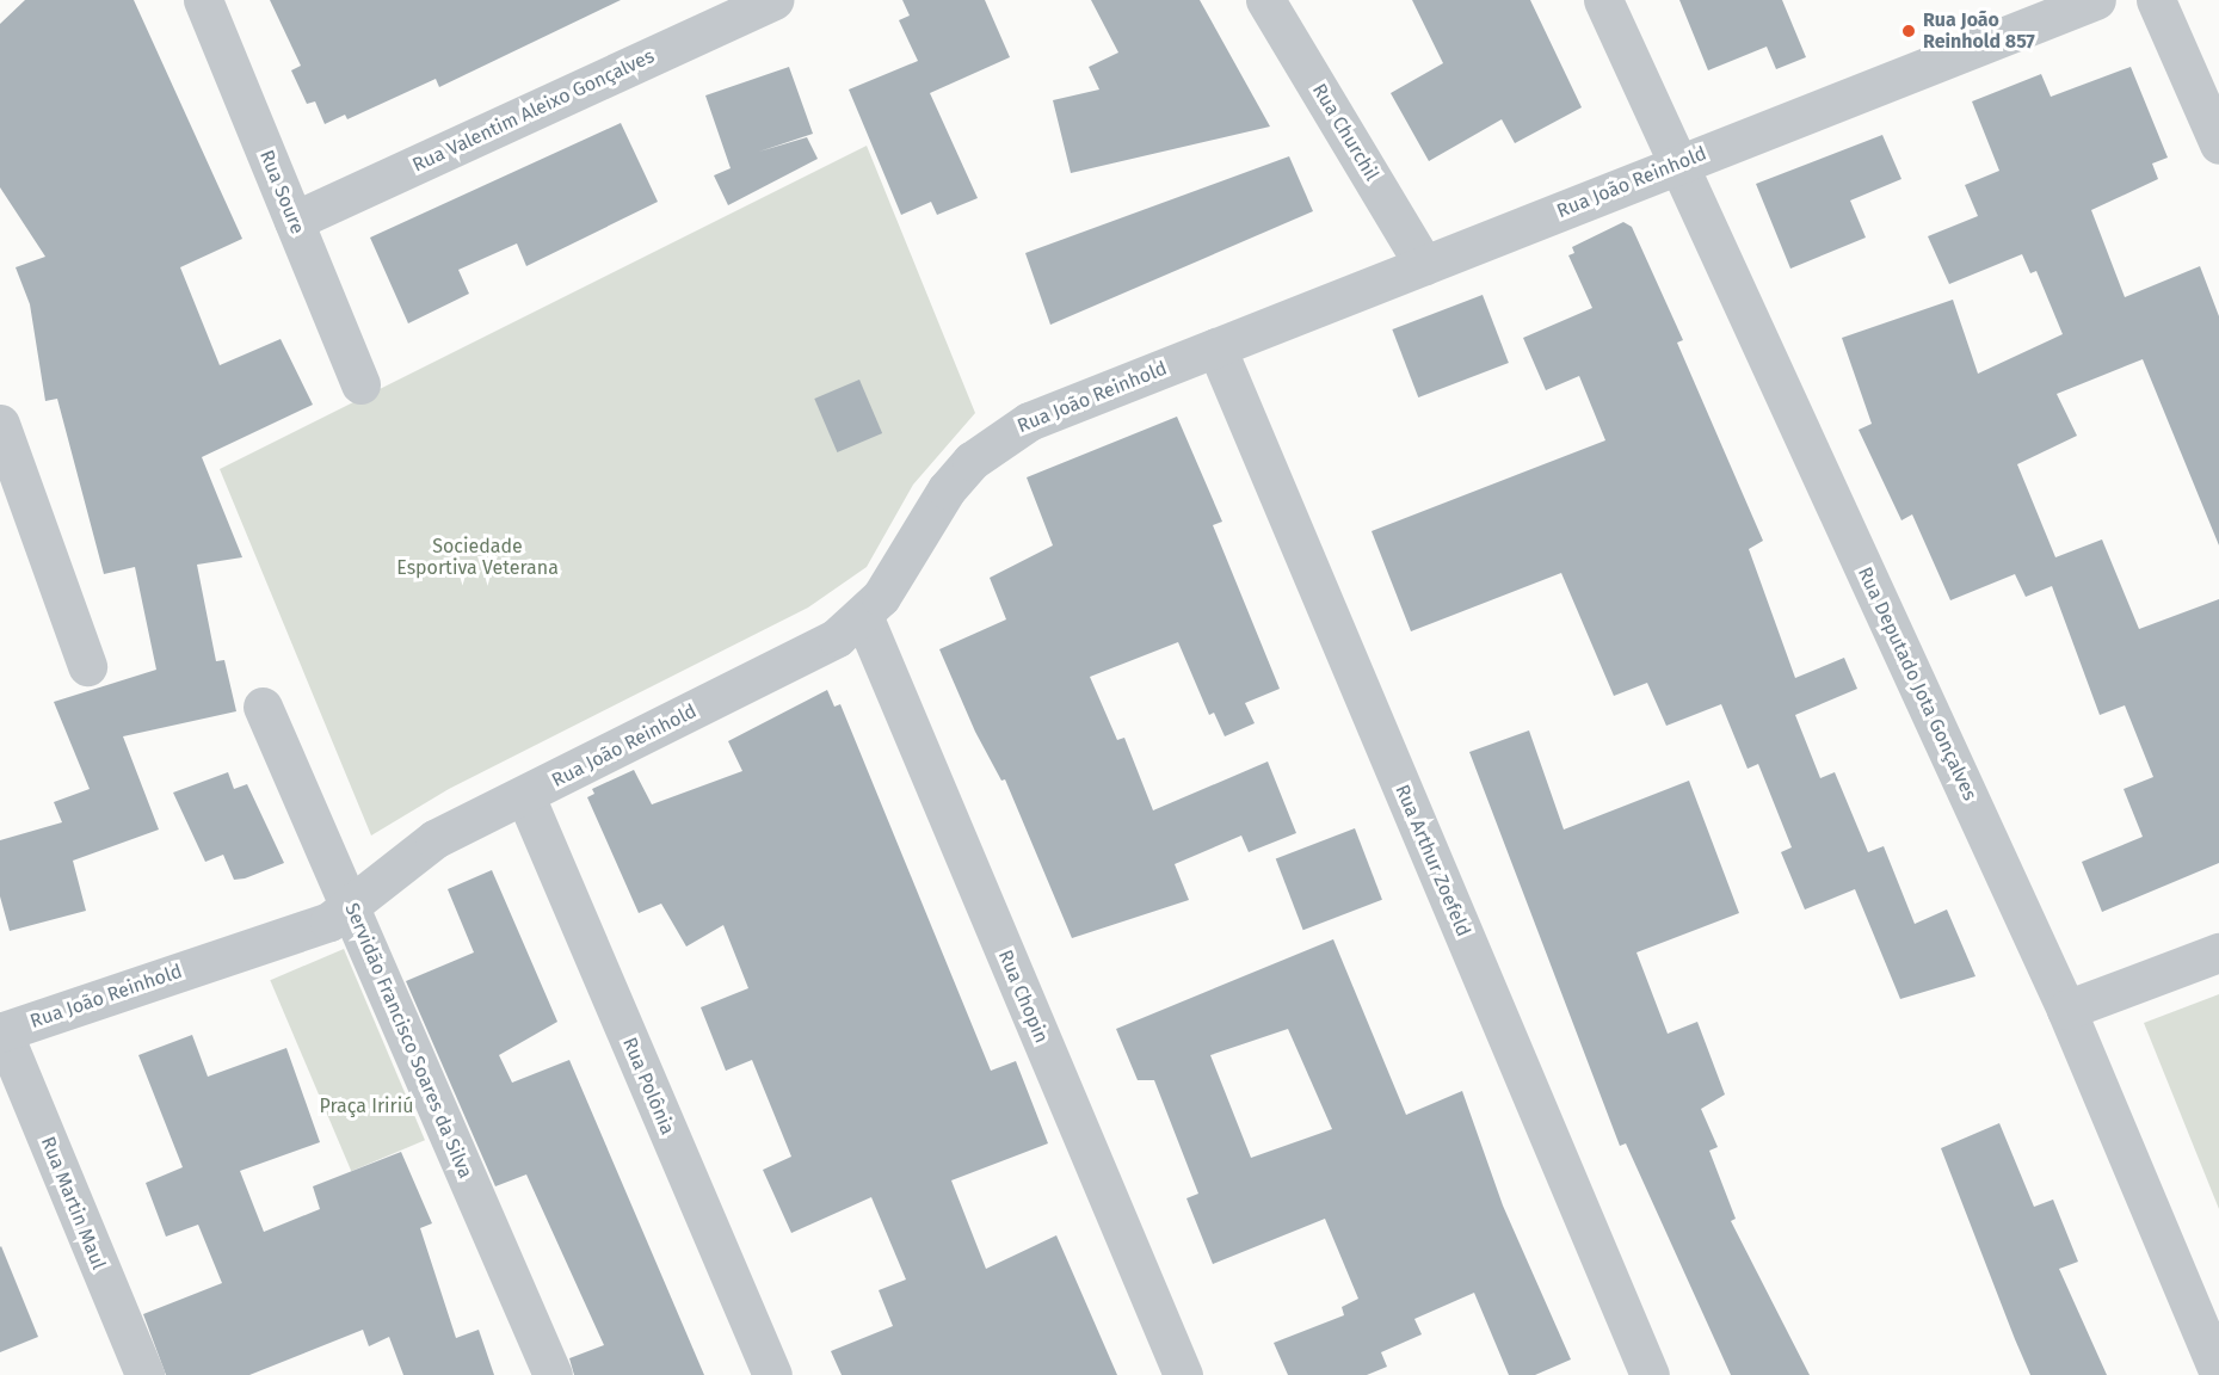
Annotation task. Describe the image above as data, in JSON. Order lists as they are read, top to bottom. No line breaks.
{"streets":{"street":["Rua Valentim Aleixo Gonçalves","Rua Churchil","Rua João Reinhold","Rua Soure","Rua Deputado Jota Gonçalves","Rua Arthur Zoefeld","Rua Chopin","Servidão Francisco Soares da Silva","Rua Polônia","Rua Martin Maul"]},"crossings":[["Rua Valentim Aleixo Gonçalves","Rua Soure"],["Rua Churchil","Rua João Reinhold"],["Rua João Reinhold","Rua Deputado Jota Gonçalves"],["Rua João Reinhold","Rua Arthur Zoefeld"],["Rua João Reinhold","Rua Chopin"],["Rua João Reinhold","Servidão Francisco Soares da Silva"],["Rua João Reinhold","Rua Polônia"],["Rua João Reinhold","Rua Martin Maul"]],"parks":["Sociedade Esportiva Veterana","Praça Iririú"],"places":["Rua João Reinhold 857"]}
